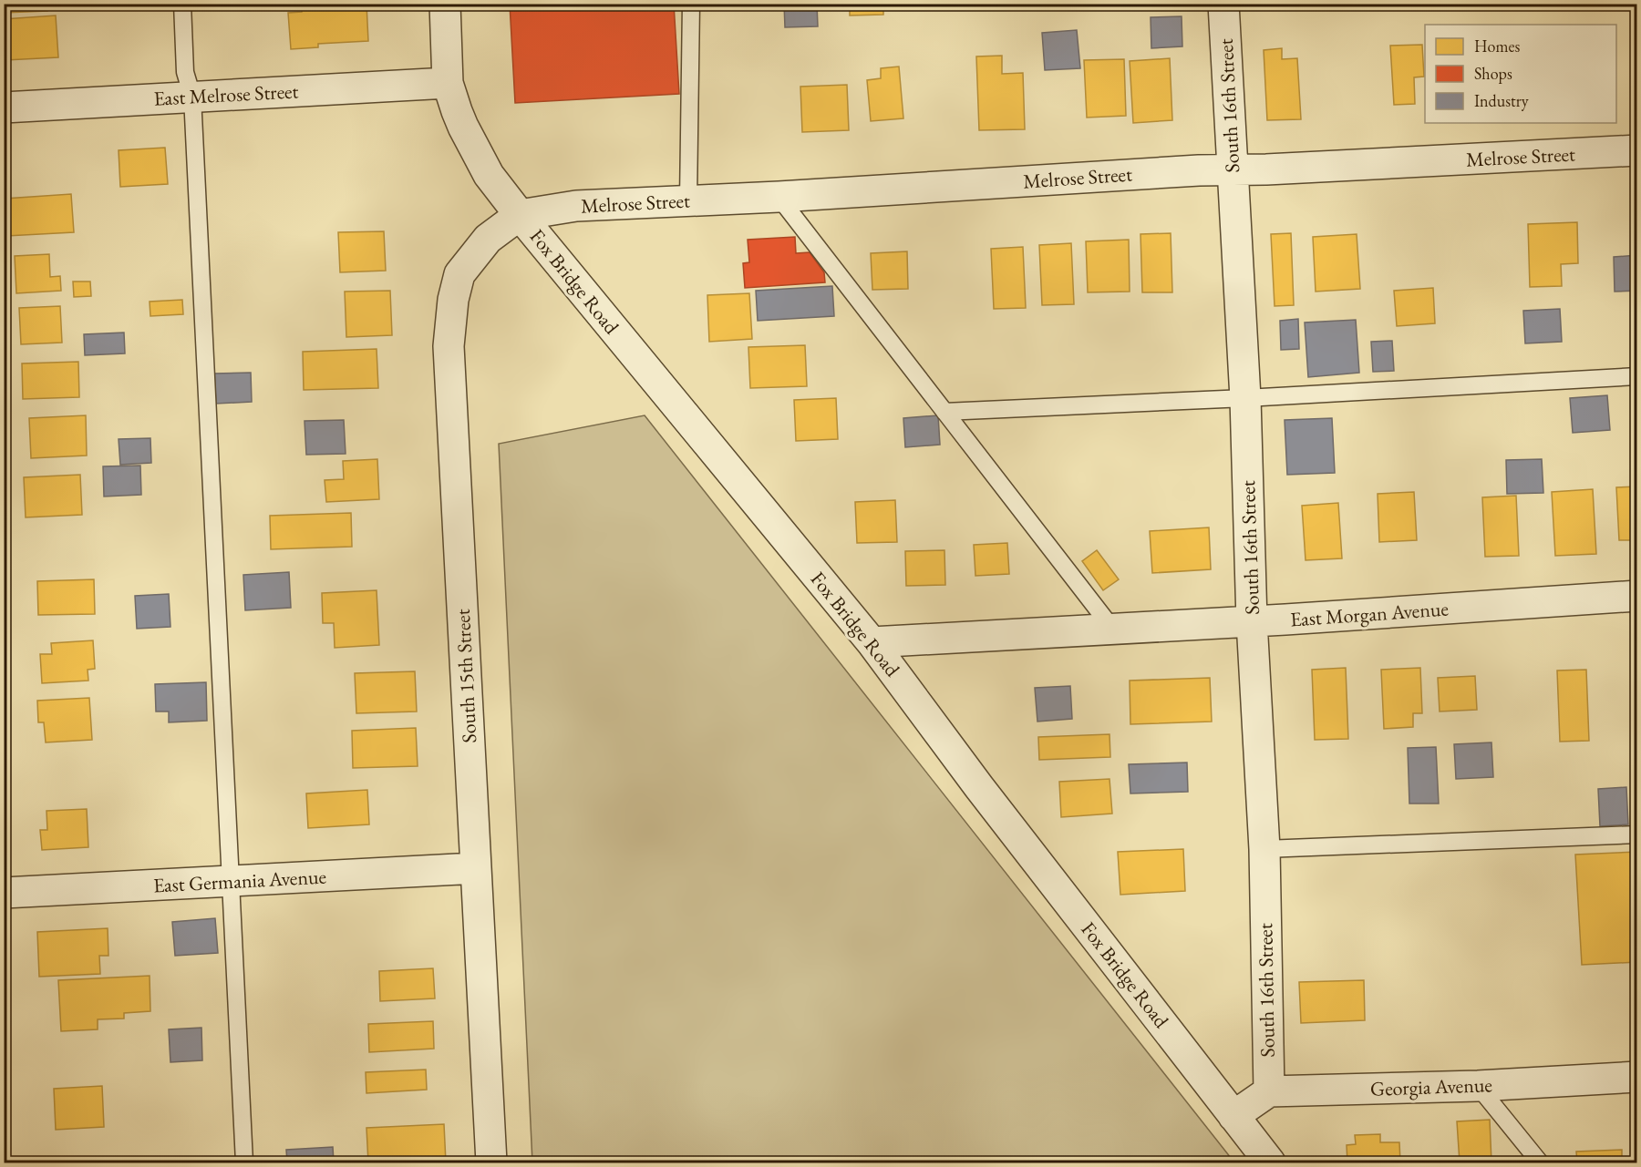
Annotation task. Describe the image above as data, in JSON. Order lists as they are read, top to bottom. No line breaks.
{"streets":{"street":["East Melrose Street","South 16th Street","Melrose Street","Fox Bridge Road","East Morgan Avenue","South 15th Street","East Germania Avenue","Georgia Avenue"]},"crossings":[["East Melrose Street","Fox Bridge Road"],["South 16th Street","Melrose Street"],["South 16th Street","East Morgan Avenue"],["South 16th Street","Georgia Avenue"],["Melrose Street","Fox Bridge Road"],["Melrose Street","South 15th Street"],["Fox Bridge Road","East Morgan Avenue"],["Fox Bridge Road","South 15th Street"],["South 15th Street","East Germania Avenue"]],"legend":["Homes","Shops","Industry"]}
